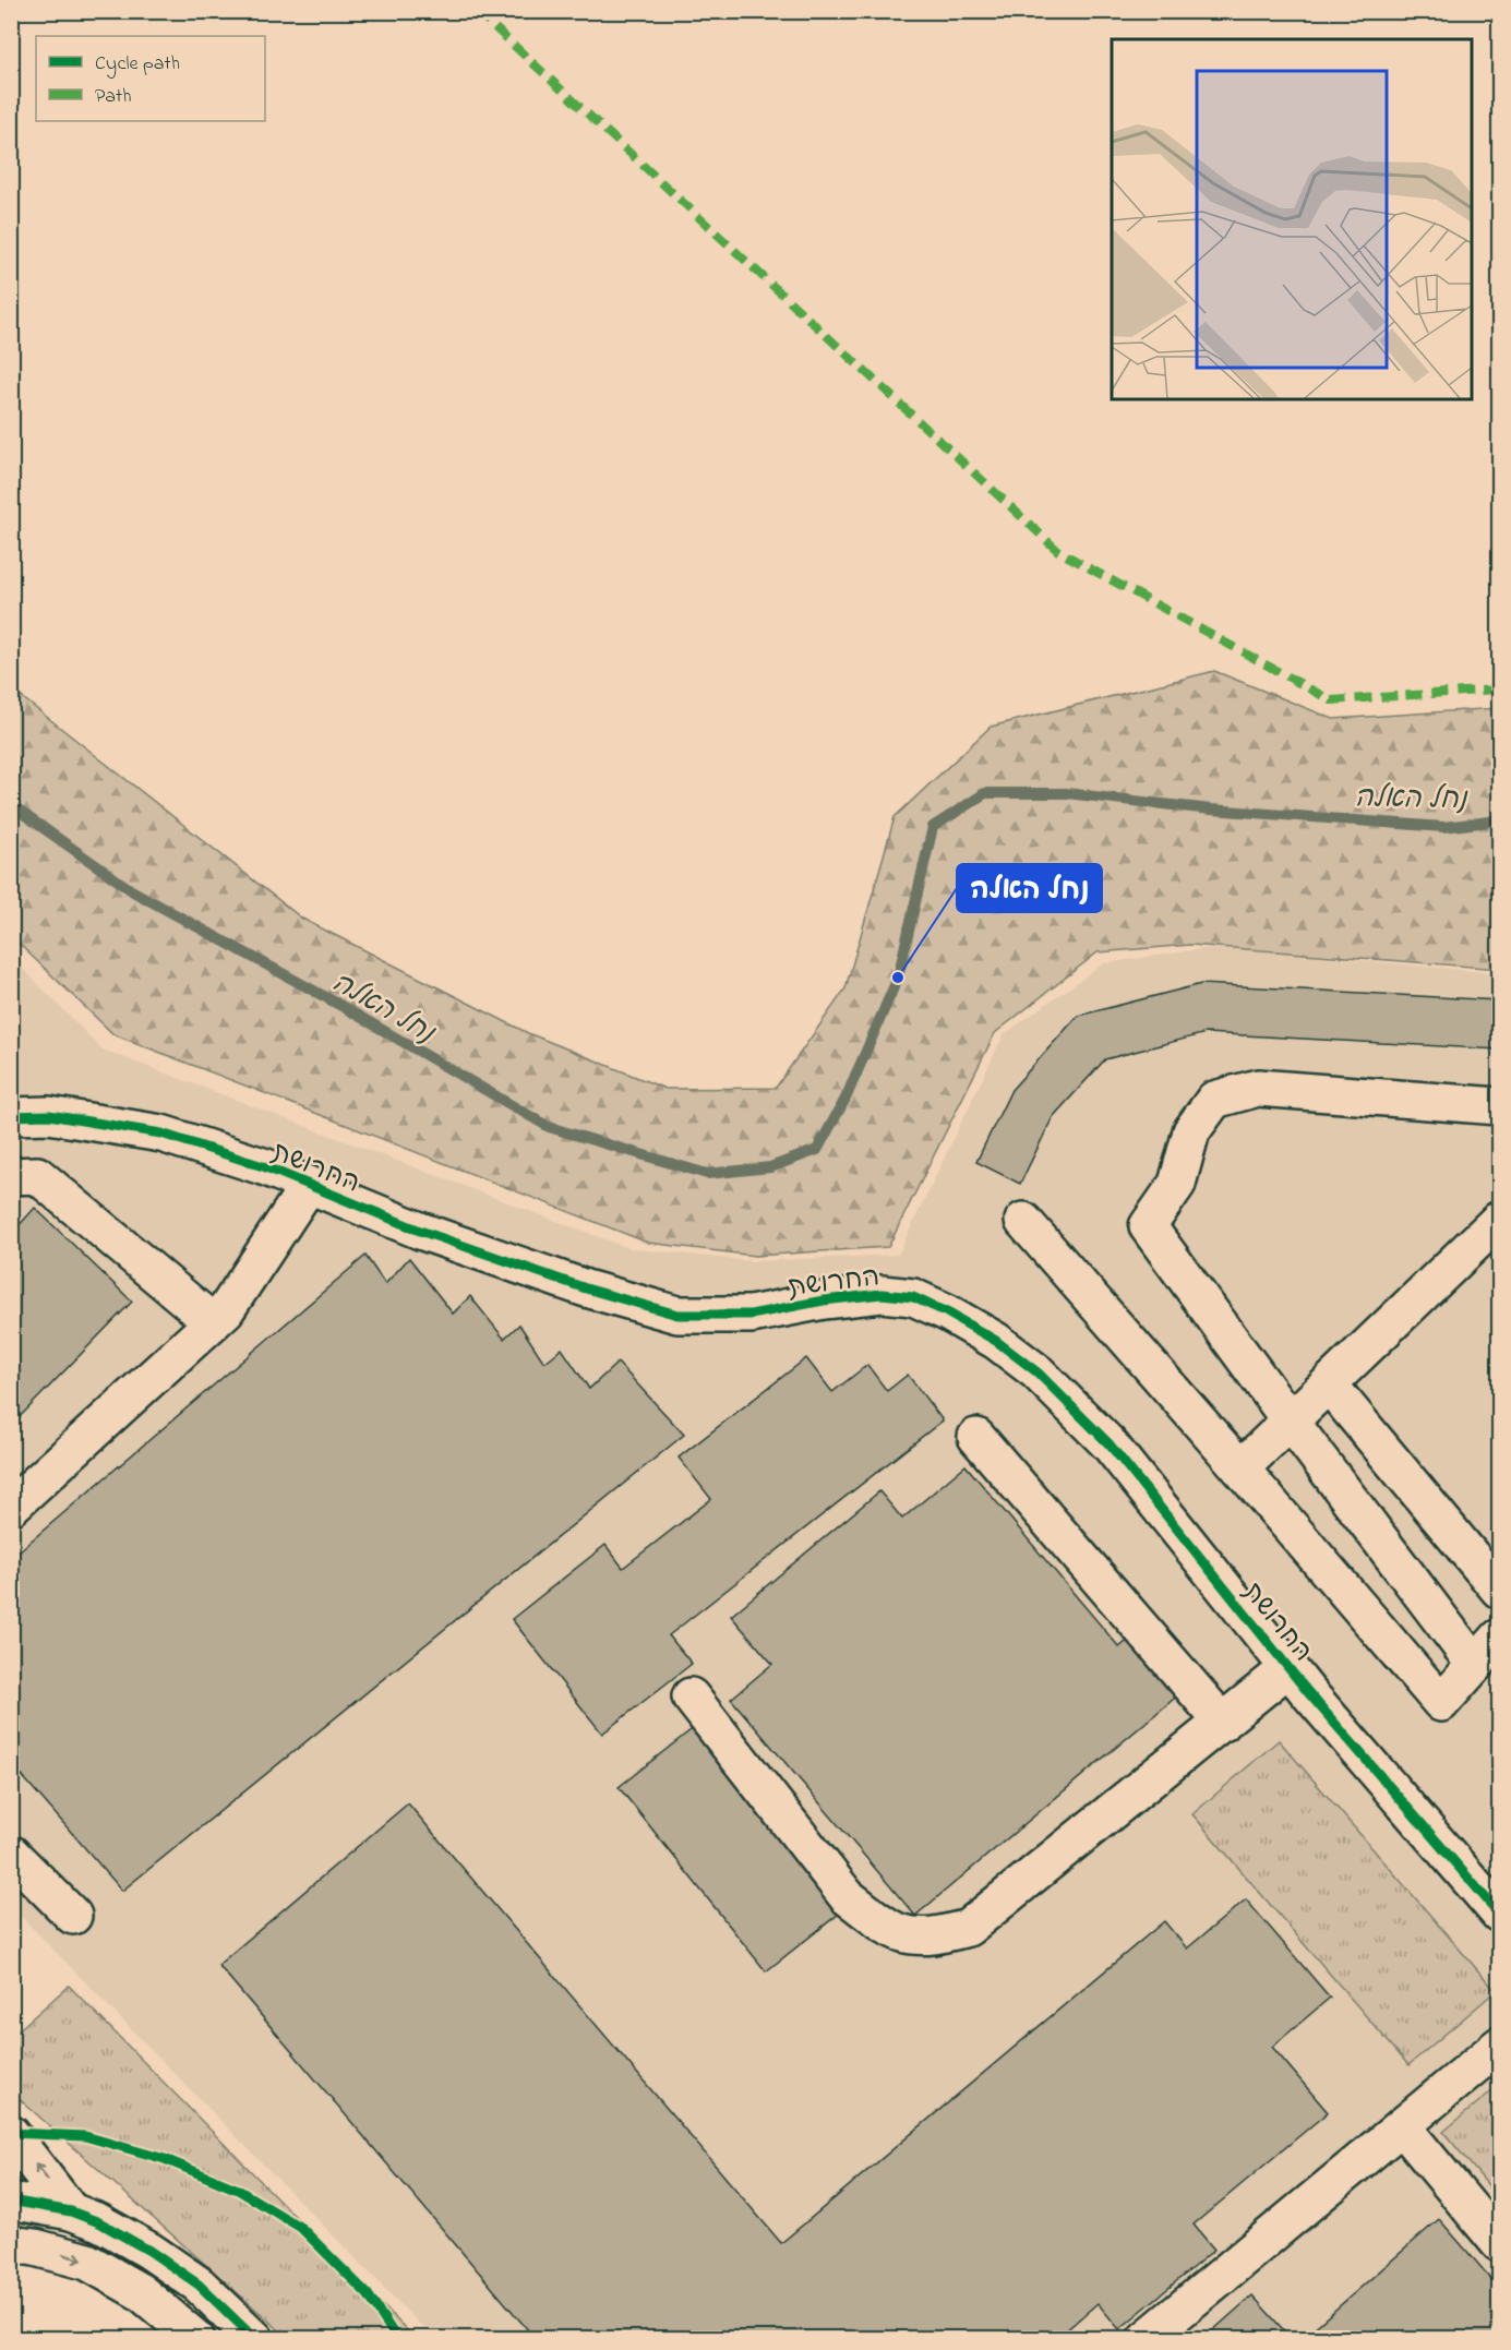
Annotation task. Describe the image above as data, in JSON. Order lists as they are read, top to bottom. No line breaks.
{"streets":{"street":["החרושת"]},"water":["נחל האלה"],"places":["נחל האלה"],"legend":["Cycle path","Path"]}
